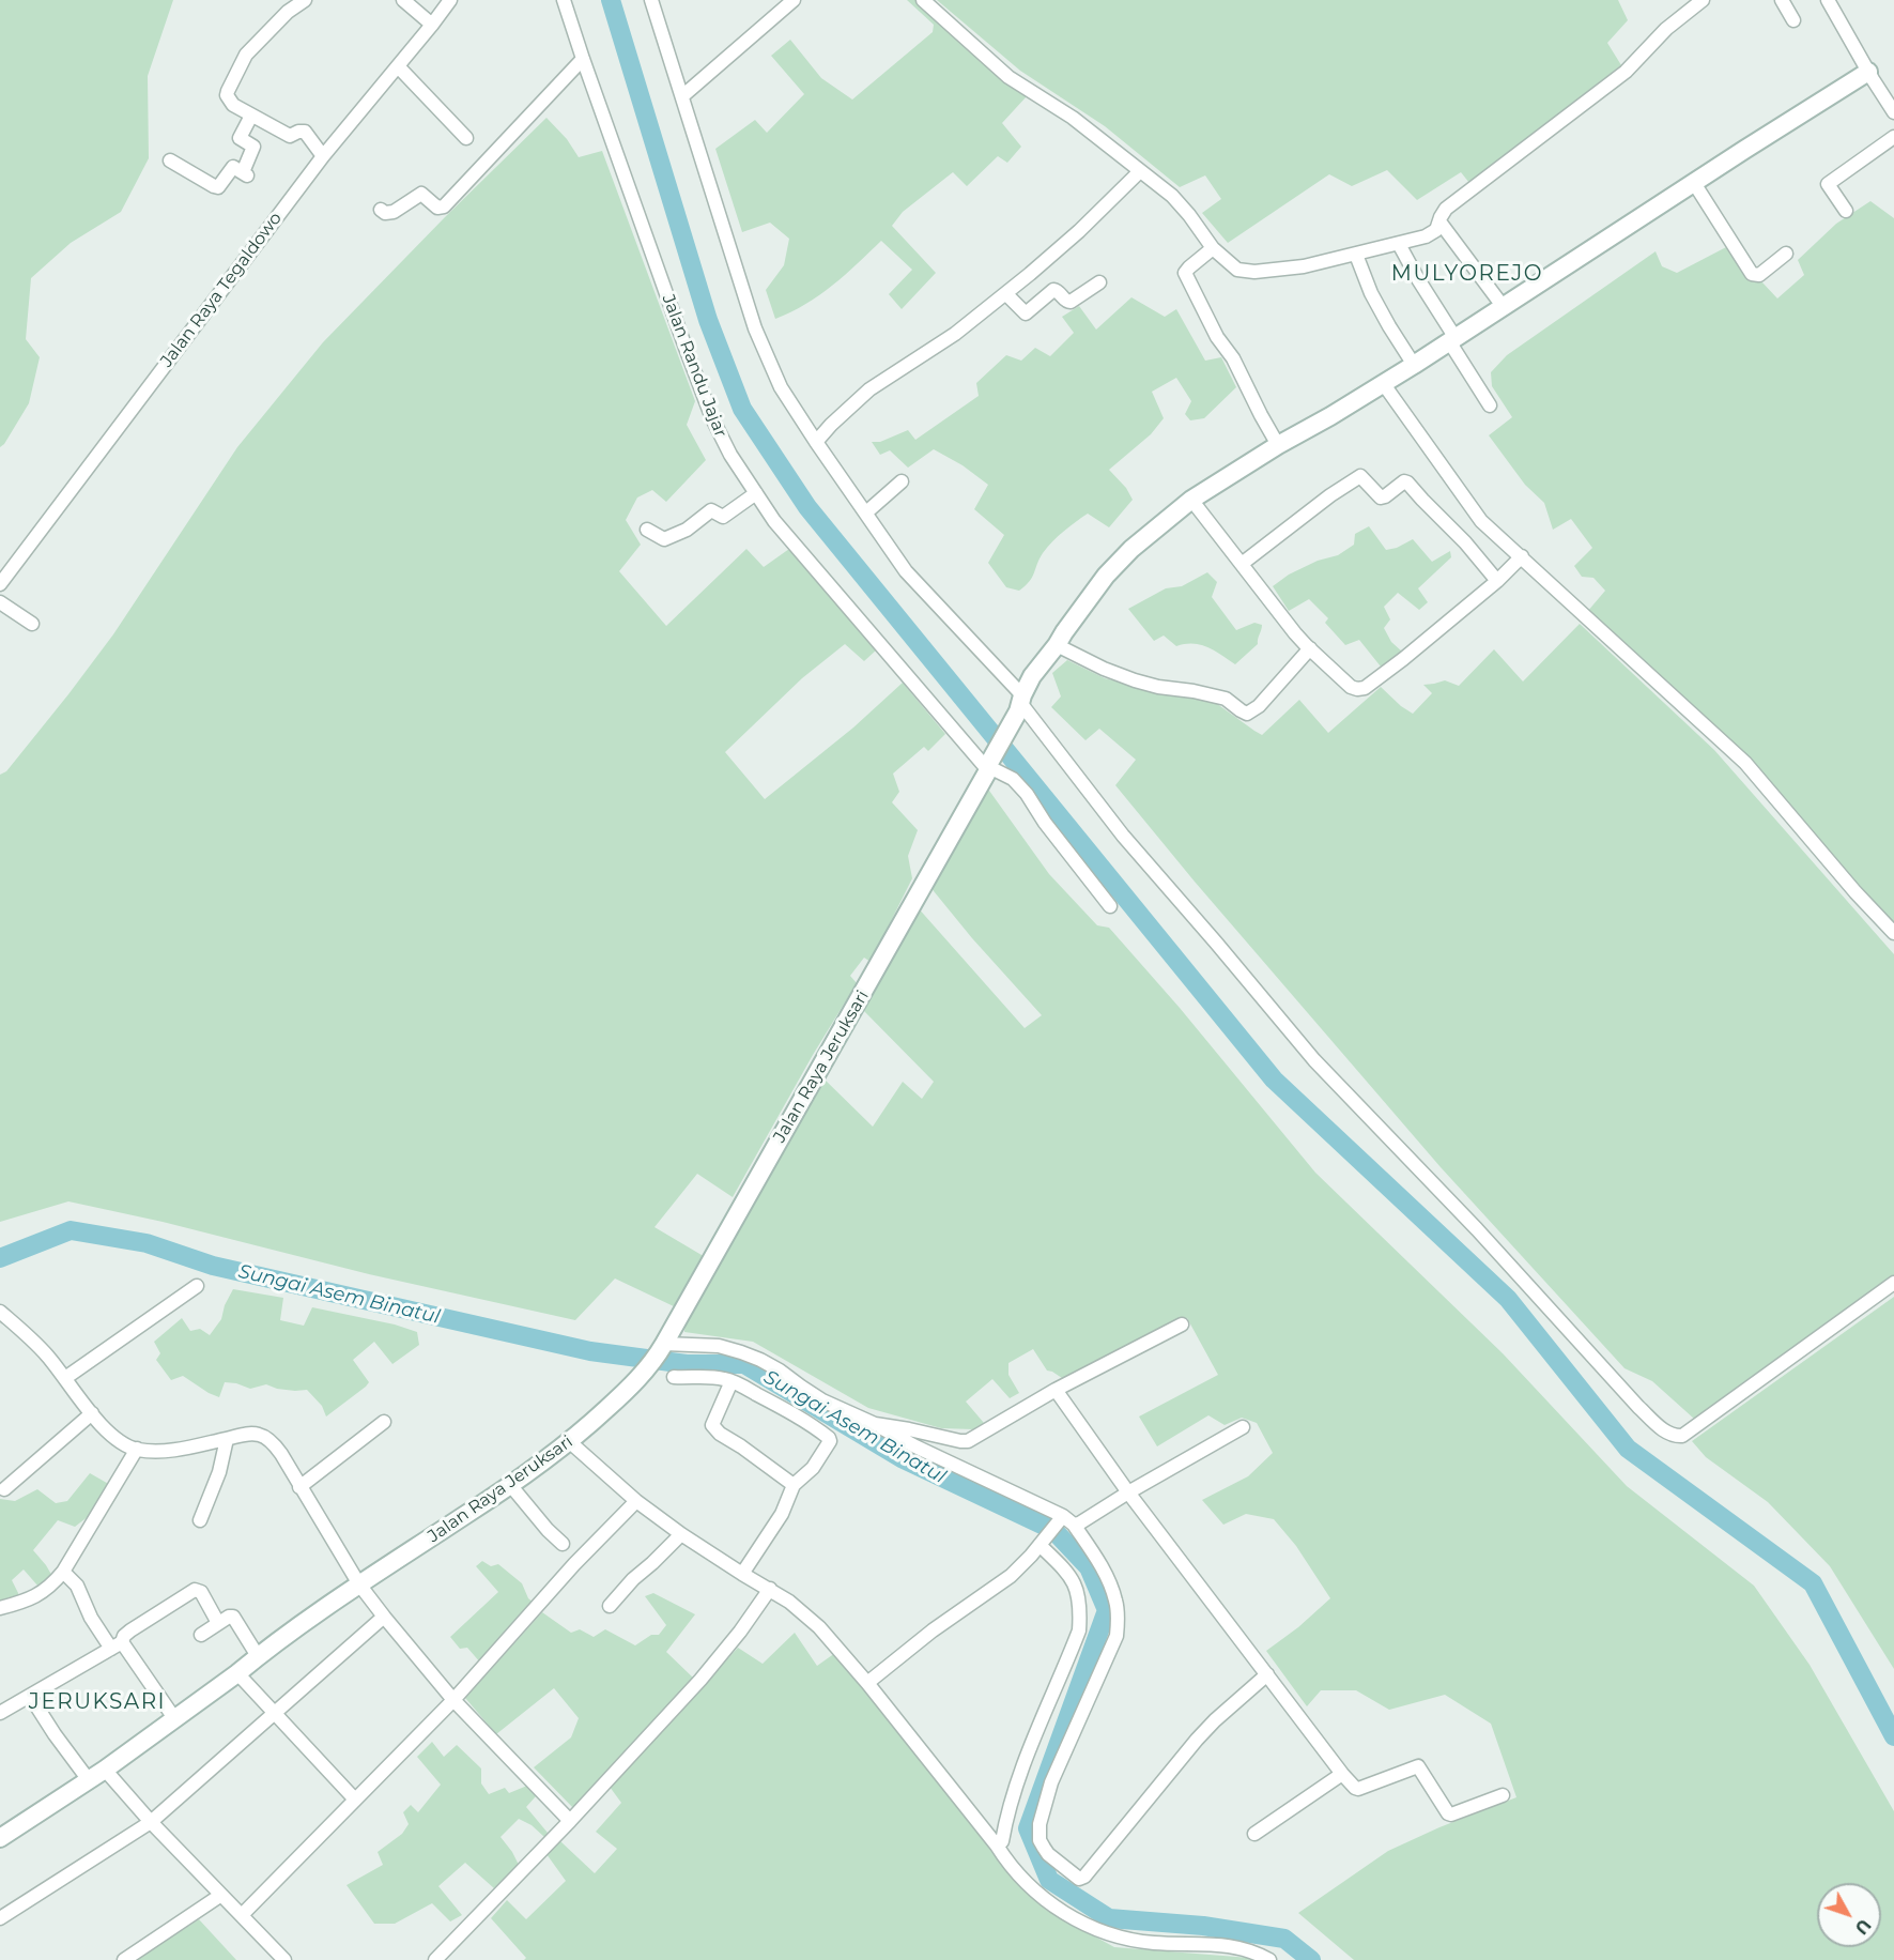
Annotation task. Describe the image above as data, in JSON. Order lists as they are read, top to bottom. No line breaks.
{"streets":{"street":["Jalan Raya Tegaldowo","Jalan Randu Jajar","Jalan Raya Jeruksari"]},"crossings":[["Jalan Randu Jajar","Jalan Raya Jeruksari"]],"districts":["MULYOREJO","JERUKSARI"],"water":["Sungai Asem Binatul"],"north":"bottom right"}
